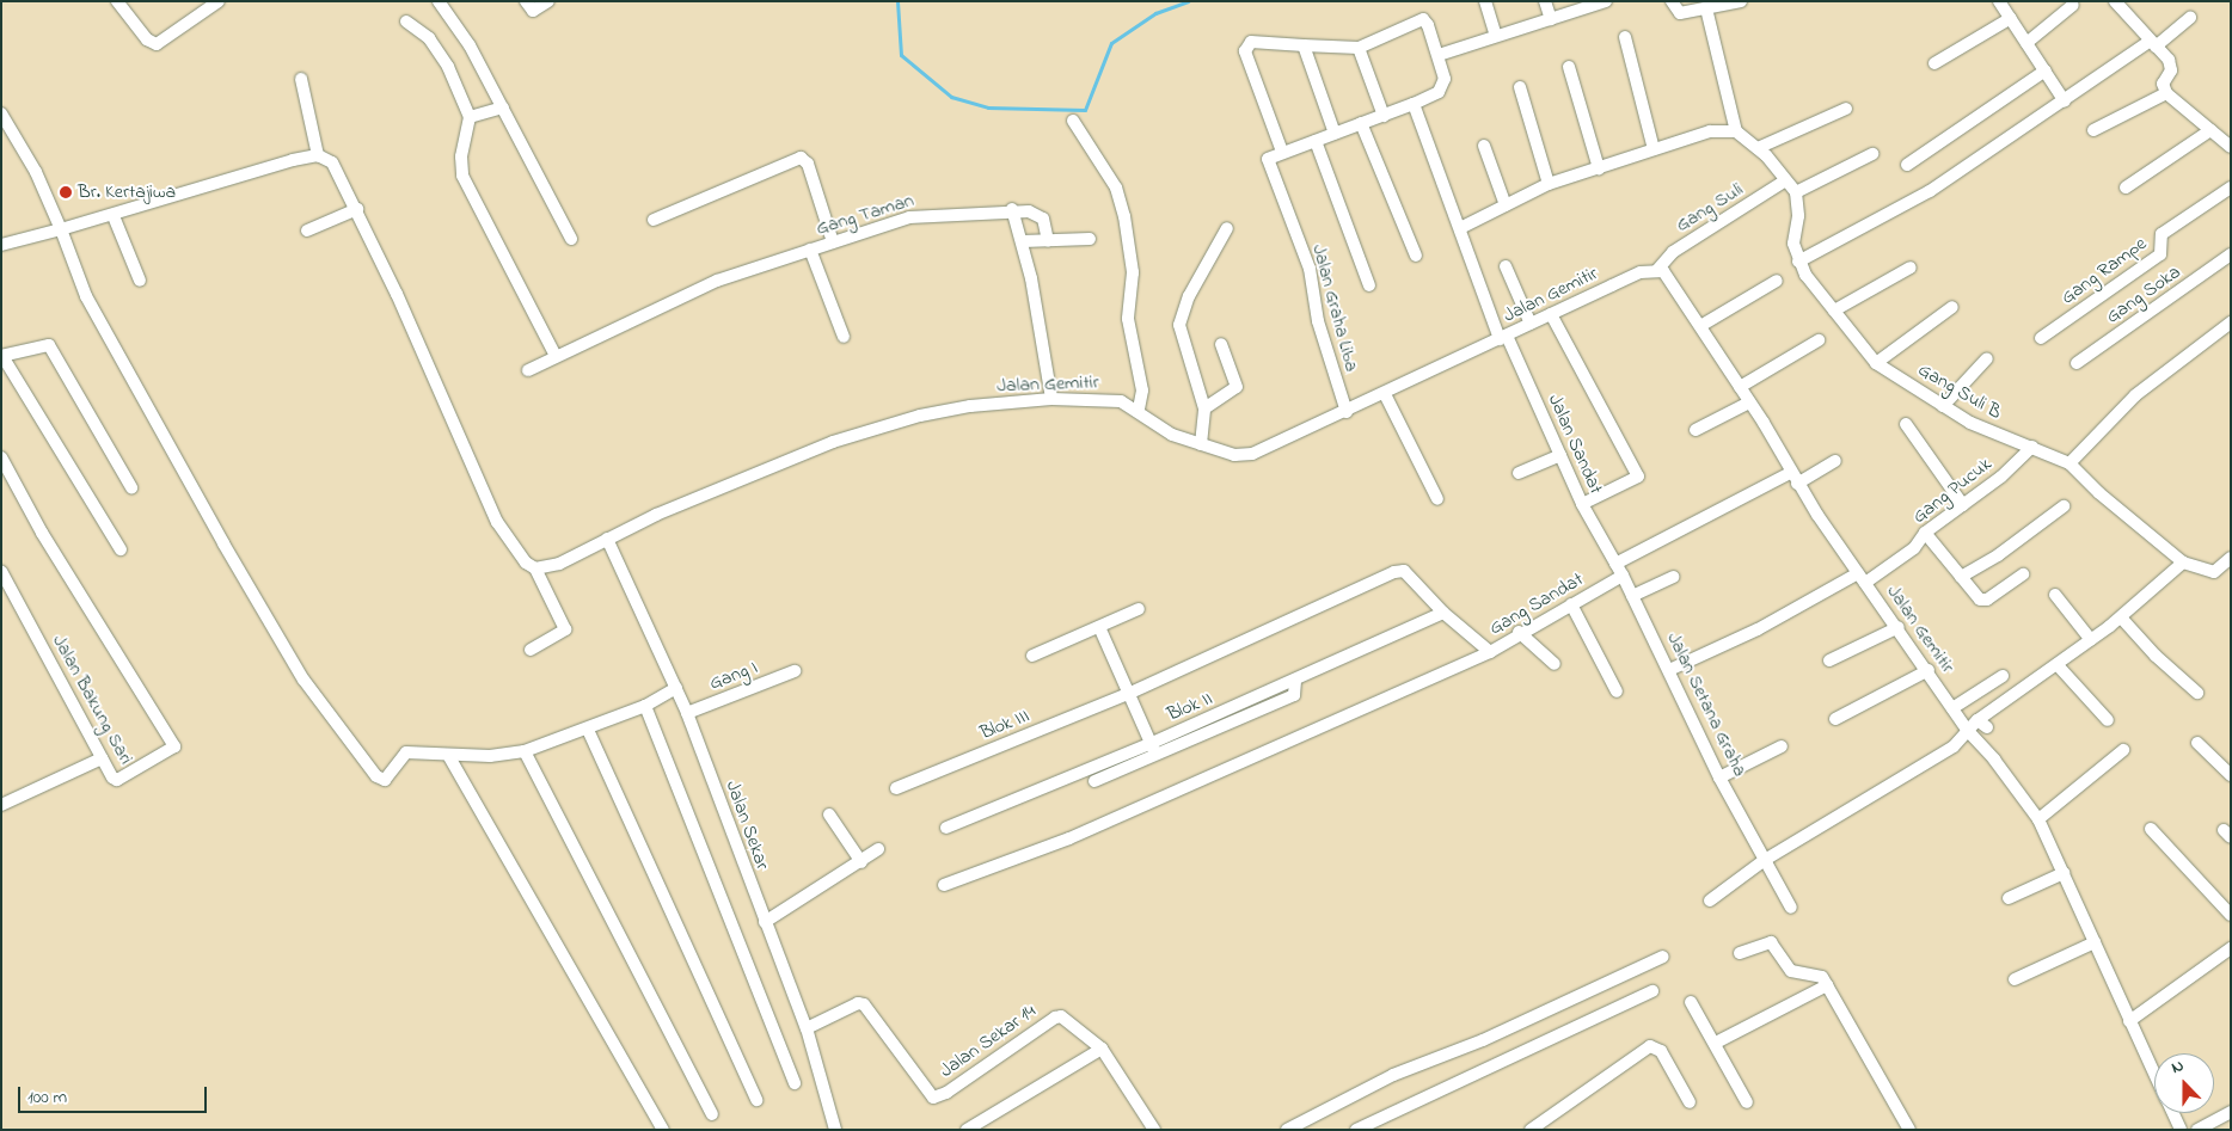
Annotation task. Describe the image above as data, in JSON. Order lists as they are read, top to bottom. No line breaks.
{"streets":{"street":["Gang Suli","Gang Taman","Gang Rampe","Jalan Gemitir","Gang Soka","Jalan Graha Liba","Gang Suli B","Jalan Sandat","Gang Pucuk","Gang Sandat","Gang I","Jalan Bakung Sari","Jalan Setana Graha","Blok II","Blok III","Jalan Sekar","Jalan Sekar 14"]},"crossings":[["Gang Suli","Jalan Gemitir"],["Jalan Gemitir","Jalan Graha Liba"],["Jalan Gemitir","Jalan Sandat"],["Jalan Gemitir","Gang Pucuk"],["Jalan Gemitir","Jalan Sekar"],["Gang Suli B","Gang Pucuk"],["Jalan Sandat","Jalan Setana Graha"],["Gang Pucuk","Jalan Setana Graha"],["Gang Sandat","Jalan Setana Graha"],["Gang Sandat","Blok II"],["Gang Sandat","Blok III"],["Gang I","Jalan Sekar"],["Jalan Sekar","Jalan Sekar 14"]],"places":["Br. Kertajiwa"],"scale_bar":"100 m","north":"top"}
